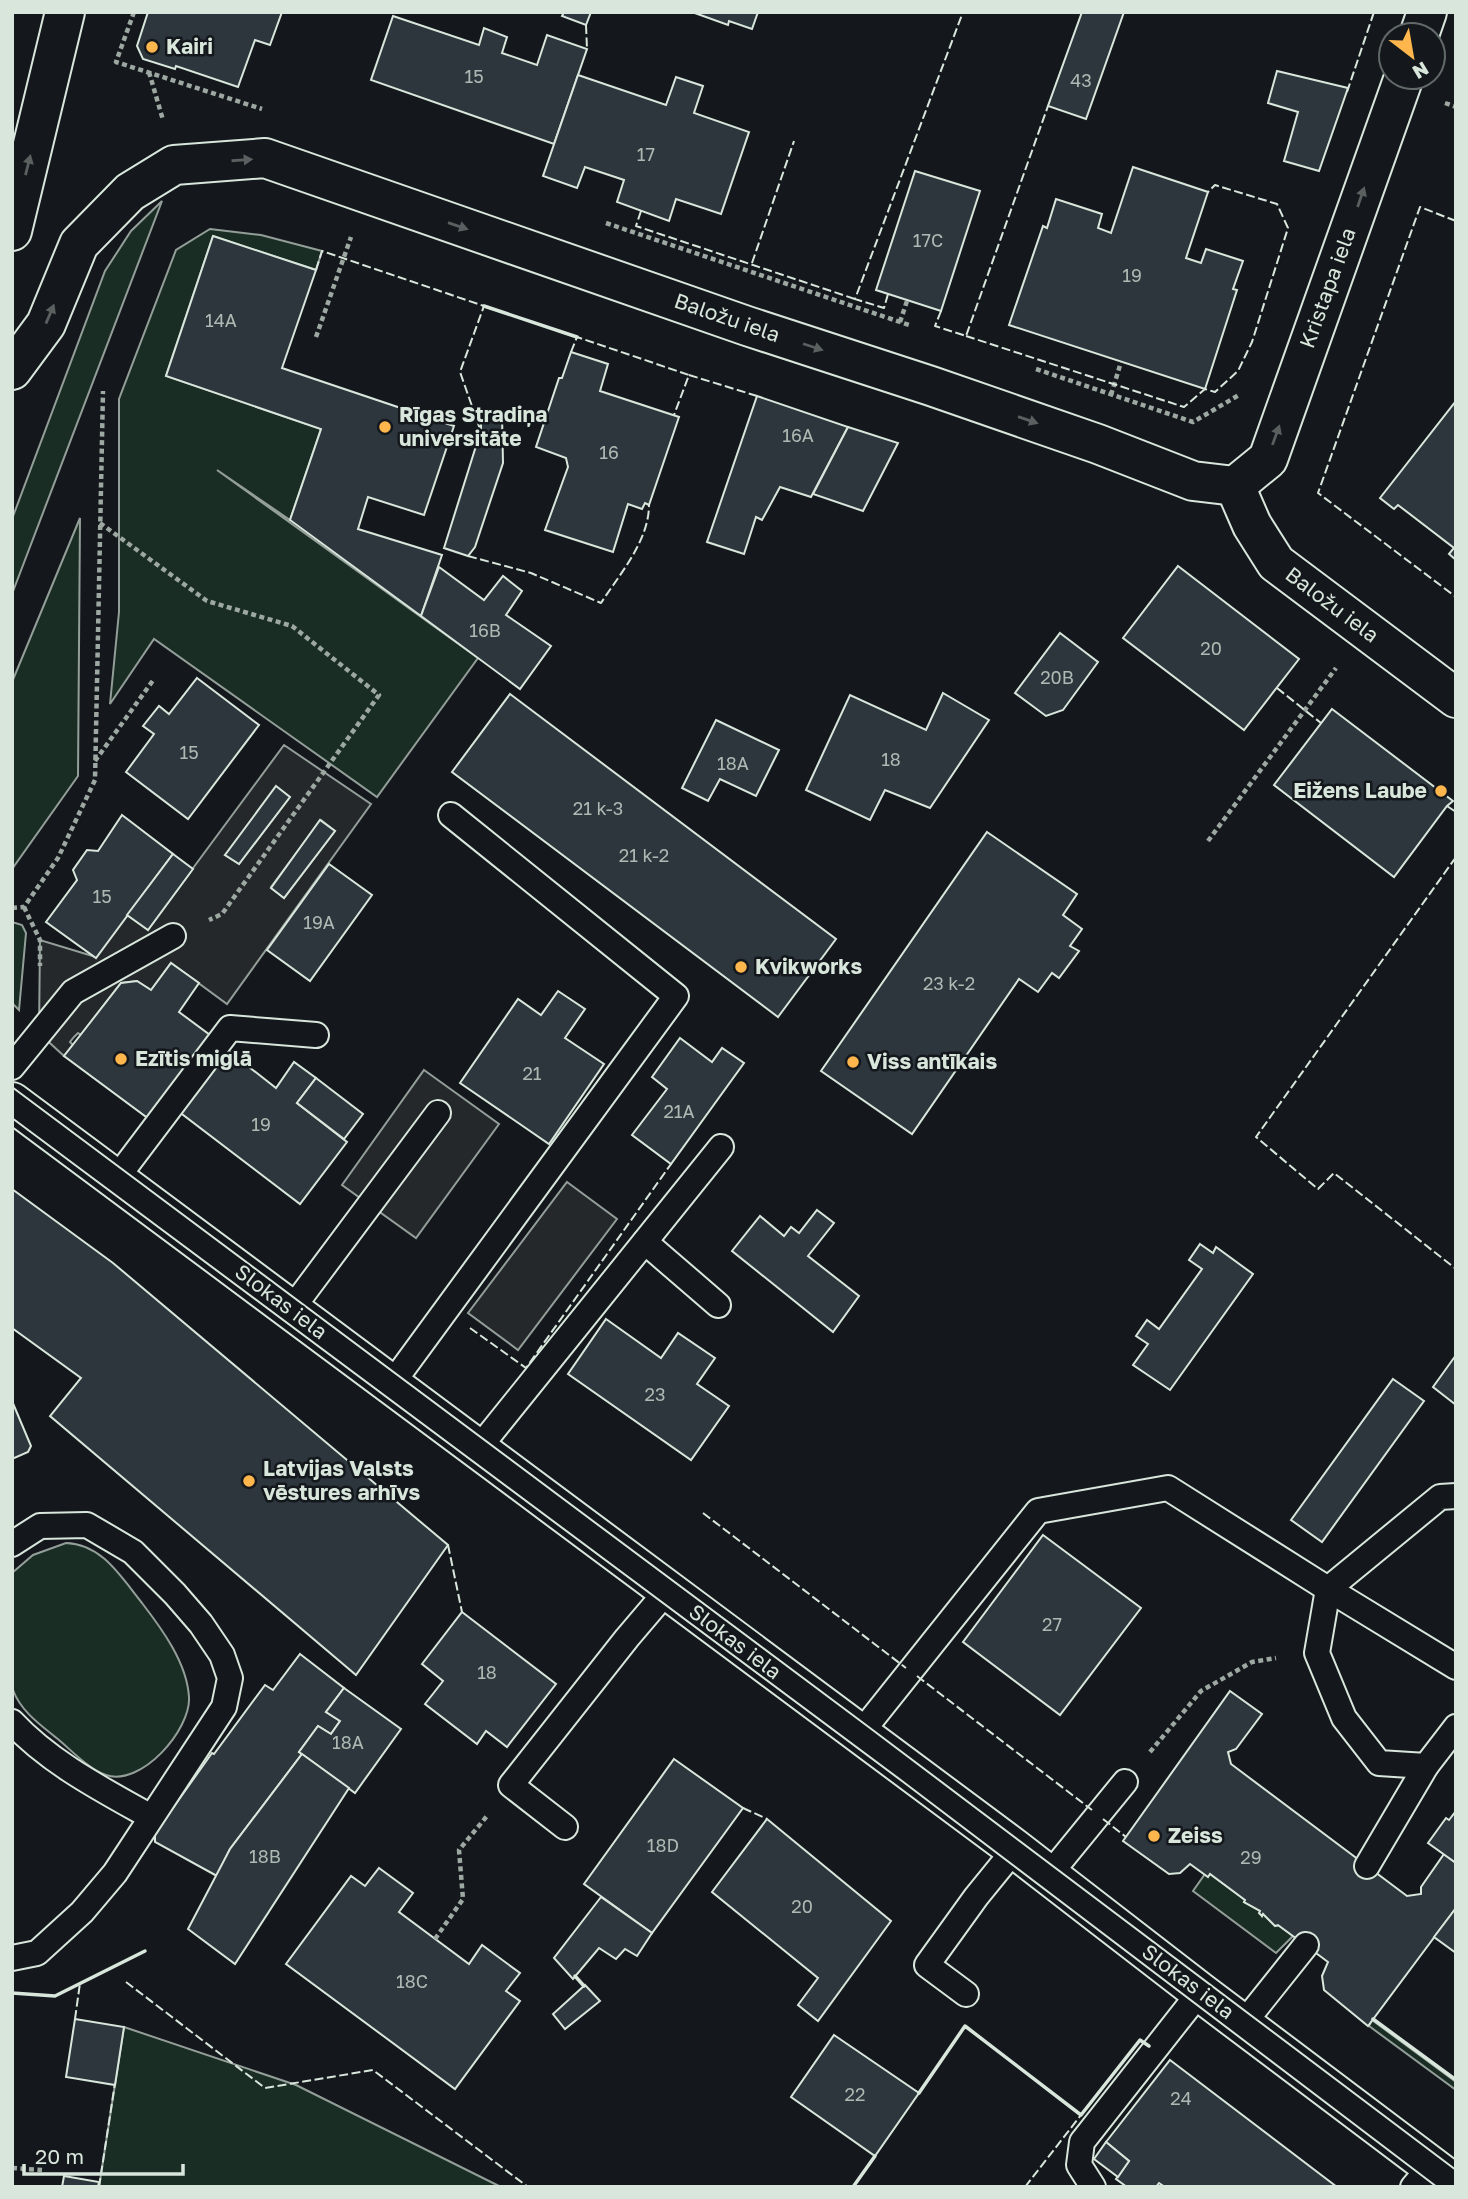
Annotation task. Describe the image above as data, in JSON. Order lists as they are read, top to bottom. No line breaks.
{"streets":{"main road":["Kristapa iela","Baložu iela","Slokas iela"]},"crossings":[["Kristapa iela","Baložu iela"]],"one_way":["Kristapa iela","Baložu iela"],"places":["Kairi","Rīgas Stradiņa universitāte","Eižens Laube","Kvikworks","Ezītis miglā","Viss antīkais","Latvijas Valsts vēstures arhīvs","Zeiss"],"house_numbers":["15","43","17","17C","19","14A","16A","16","16B","20","20B","15","18","18A","21 k-3","21 k-2","15","19A","23 k-2","21","21A","19","23","27","18","18A","18D","18B","29","20","18C","22","24"],"scale_bar":"20 m","north":"bottom right"}
